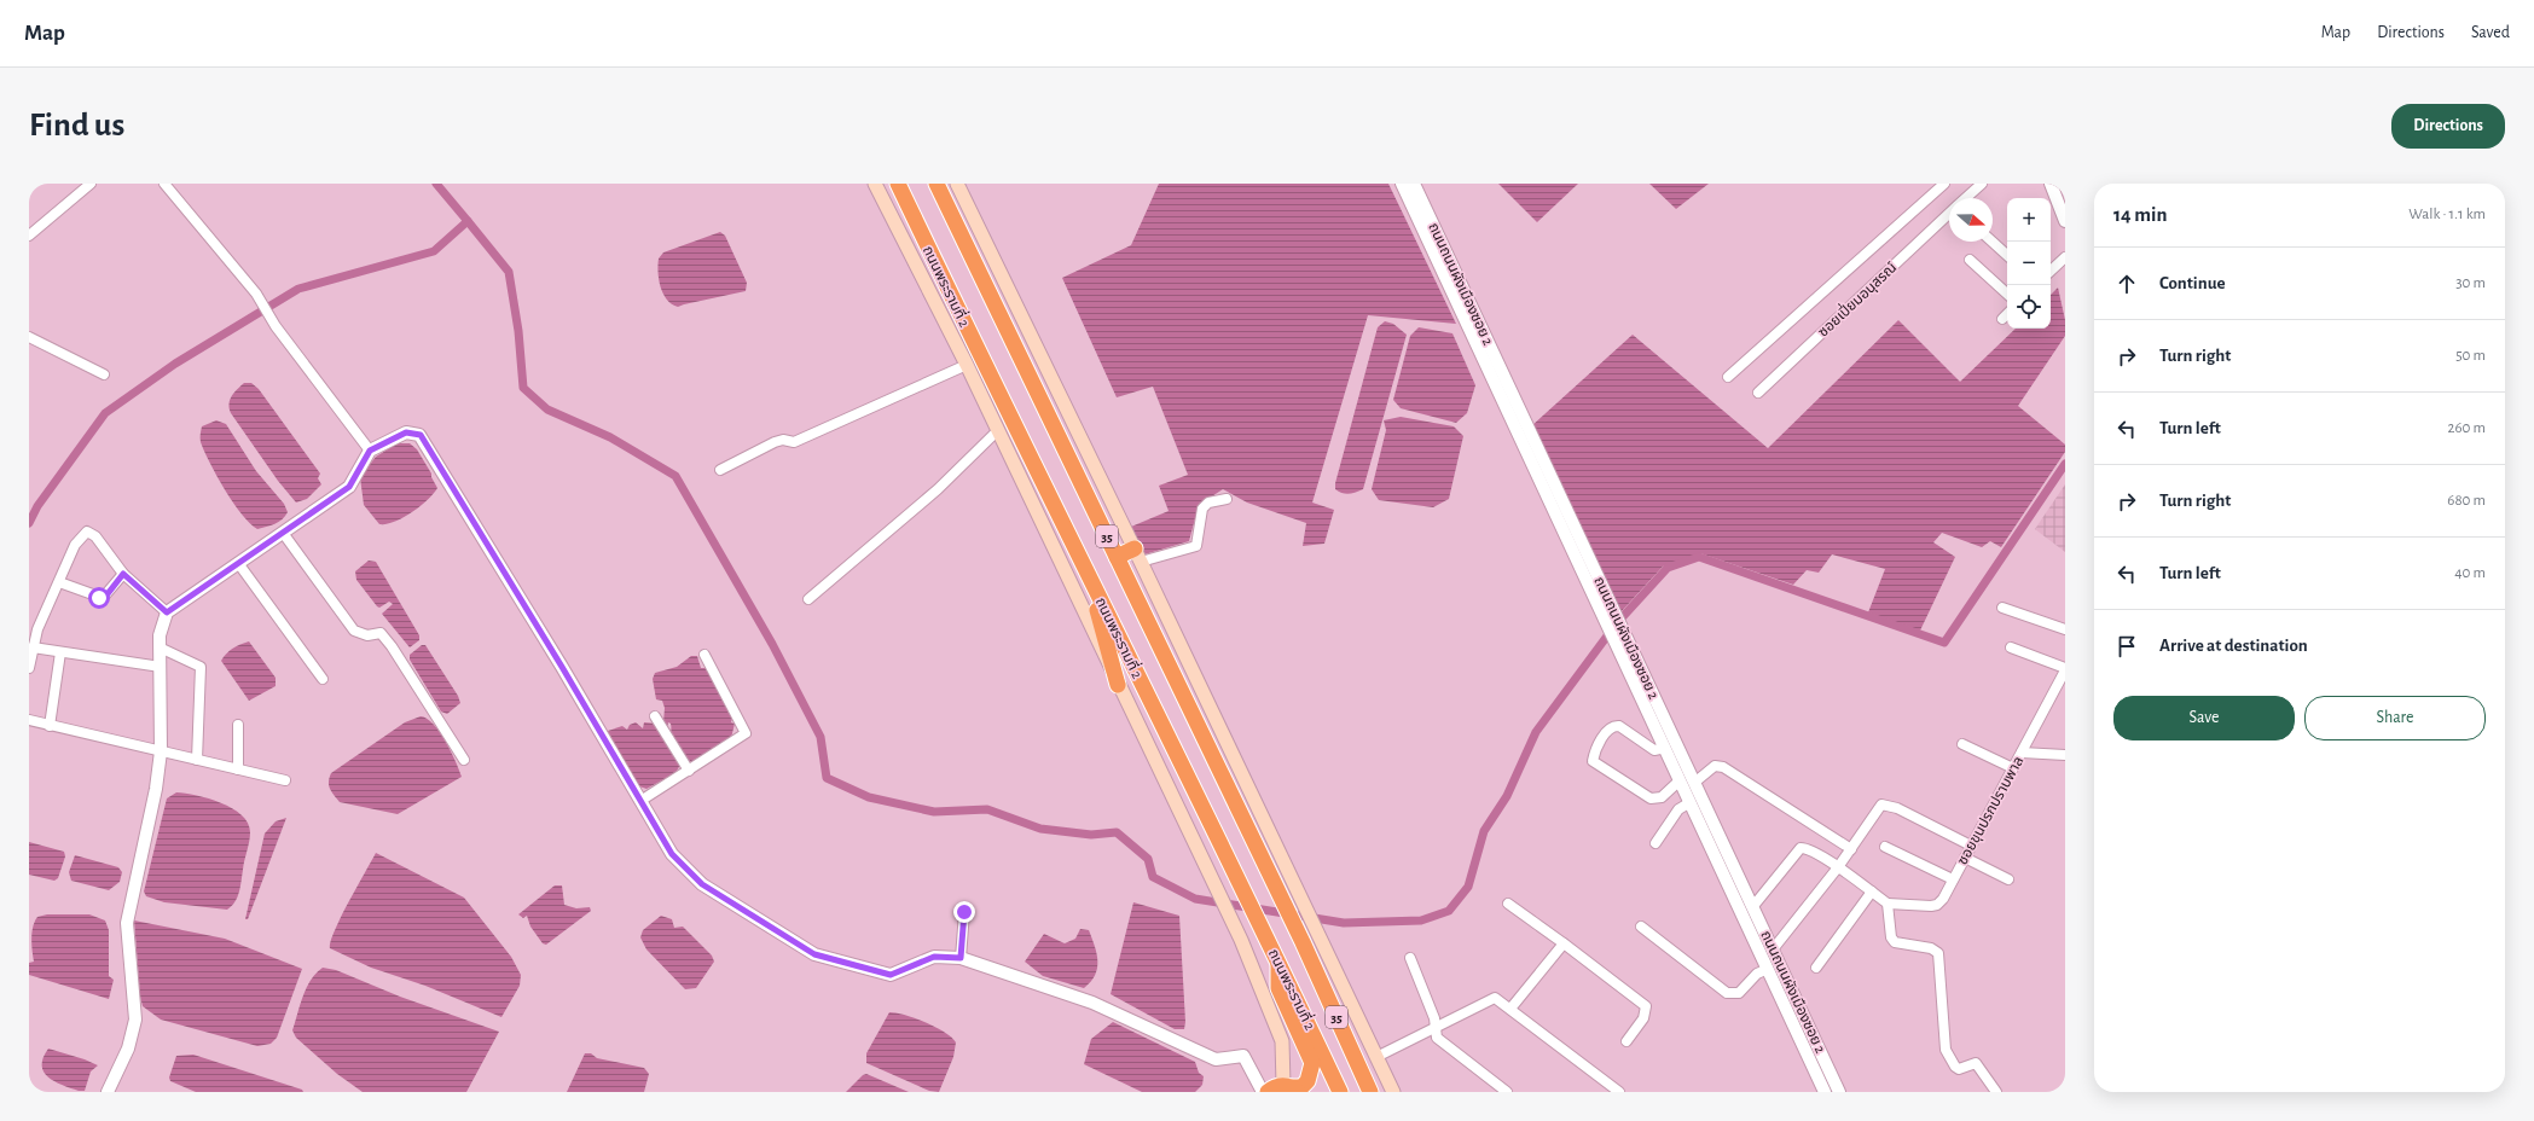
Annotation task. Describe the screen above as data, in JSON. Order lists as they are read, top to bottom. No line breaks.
{"streets":{"highway":["ถนนพระรามที่ 2","35"],"street":["ถนนถนนผังเมืองซอย 2","ซอยเปี่ยมอนุสรณ์","ซอยขุนปรกปราบพาล"]},"crossings":[["ถนนพระรามที่ 2","35"]],"north":"right","page":{"header":"Map","nav":["Map","Directions","Saved"],"buttons":["Directions",["Save","Share"]],"title":"Find us","heading":["14 min","Walk · 1.1 km"],"map_buttons":["+","−"],"list":[["Continue","30 m"],["Turn right","50 m"],["Turn left","260 m"],["Turn right","680 m"],["Turn left","40 m"],"Arrive at destination"]}}
